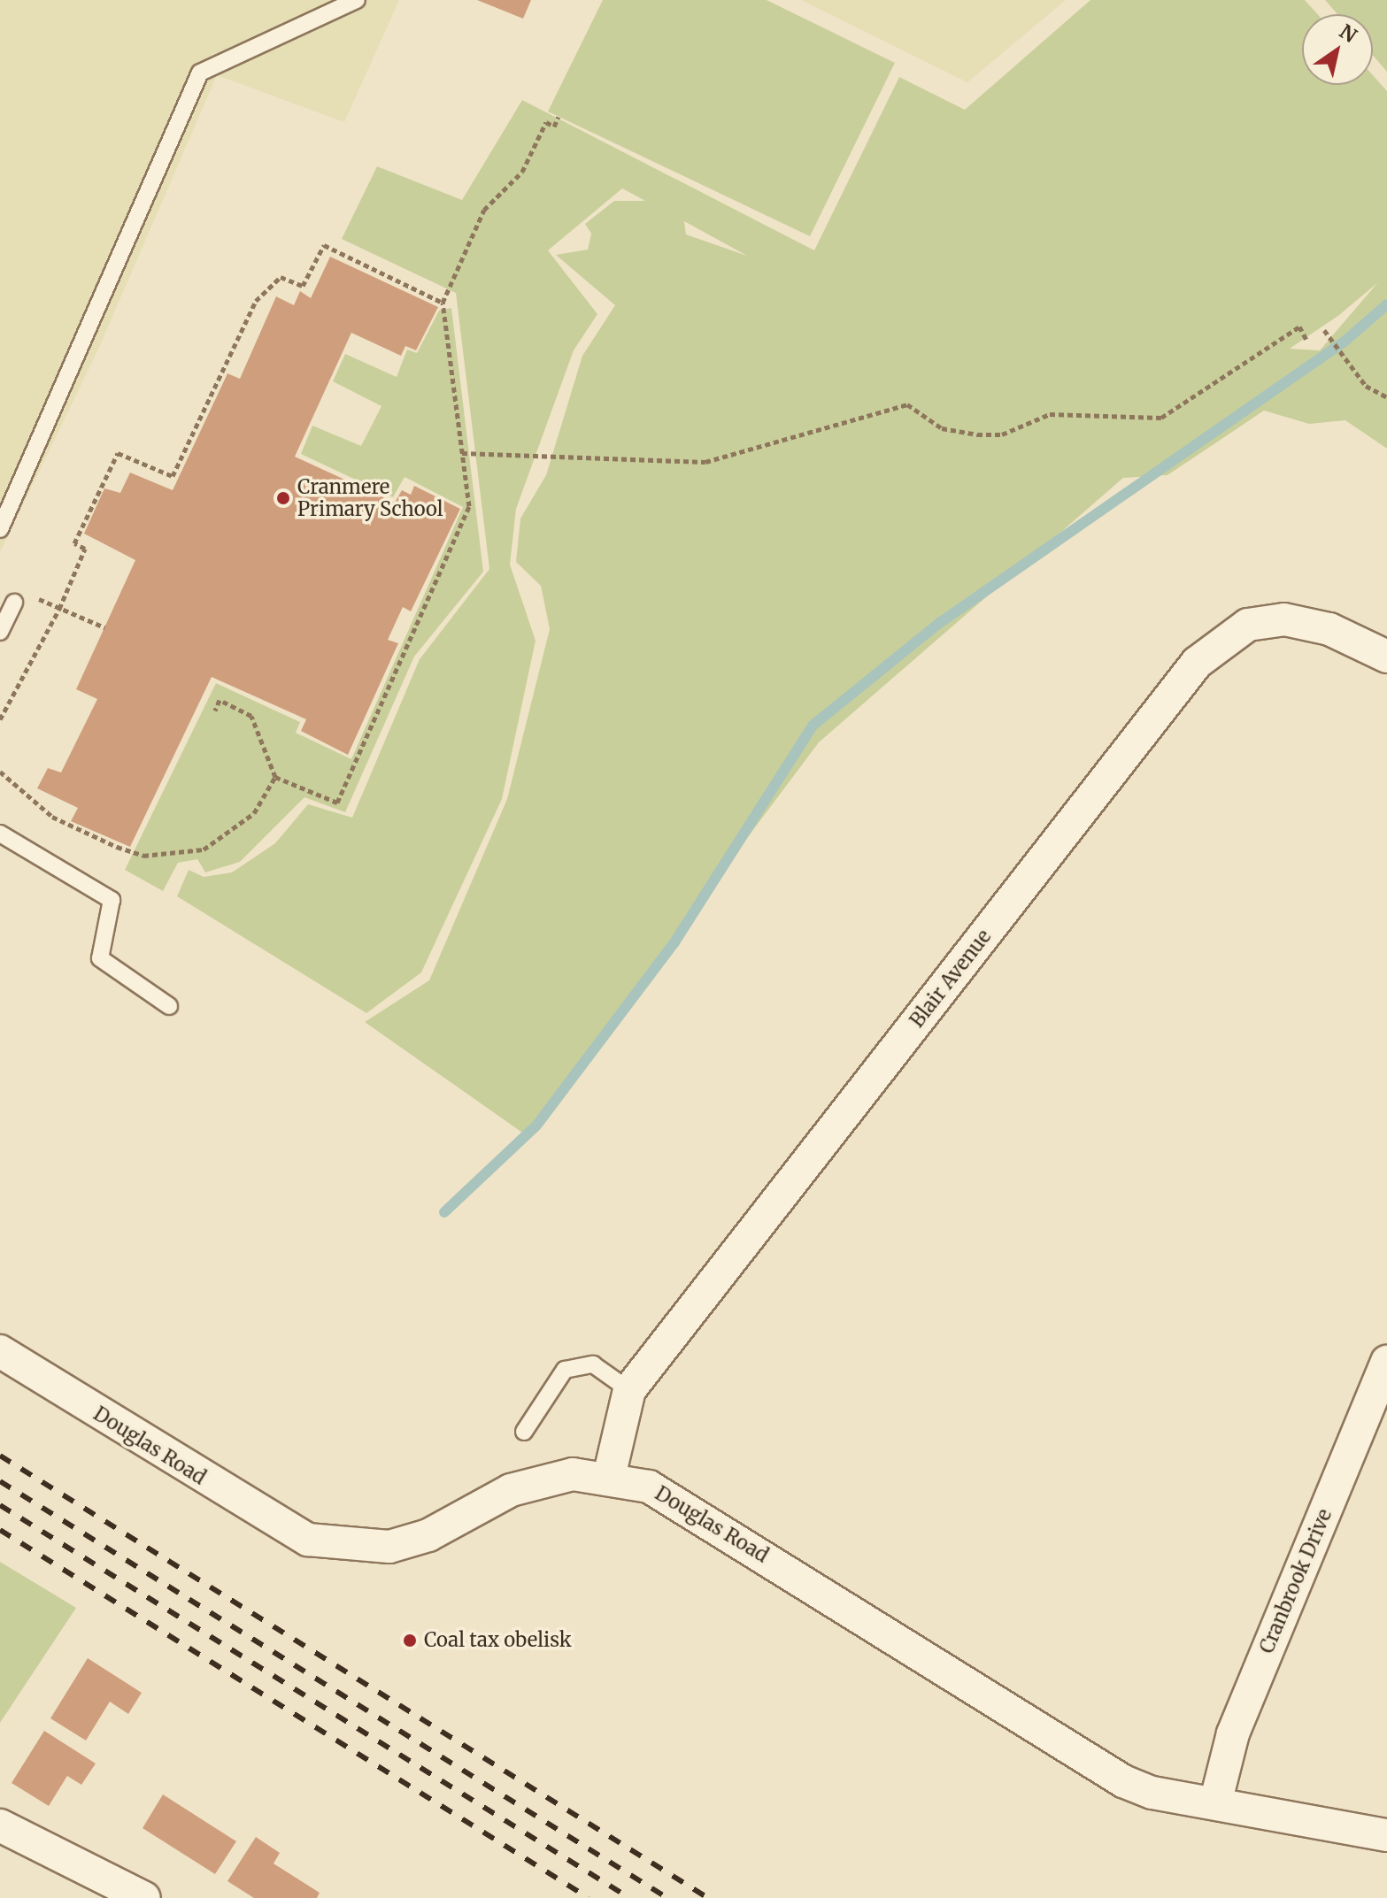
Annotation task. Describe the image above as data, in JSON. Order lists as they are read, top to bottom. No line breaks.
{"streets":{"street":["Blair Avenue","Douglas Road","Cranbrook Drive"]},"crossings":[["Blair Avenue","Douglas Road"],["Douglas Road","Cranbrook Drive"]],"places":["Cranmere Primary School","Coal tax obelisk"],"north":"top right"}
